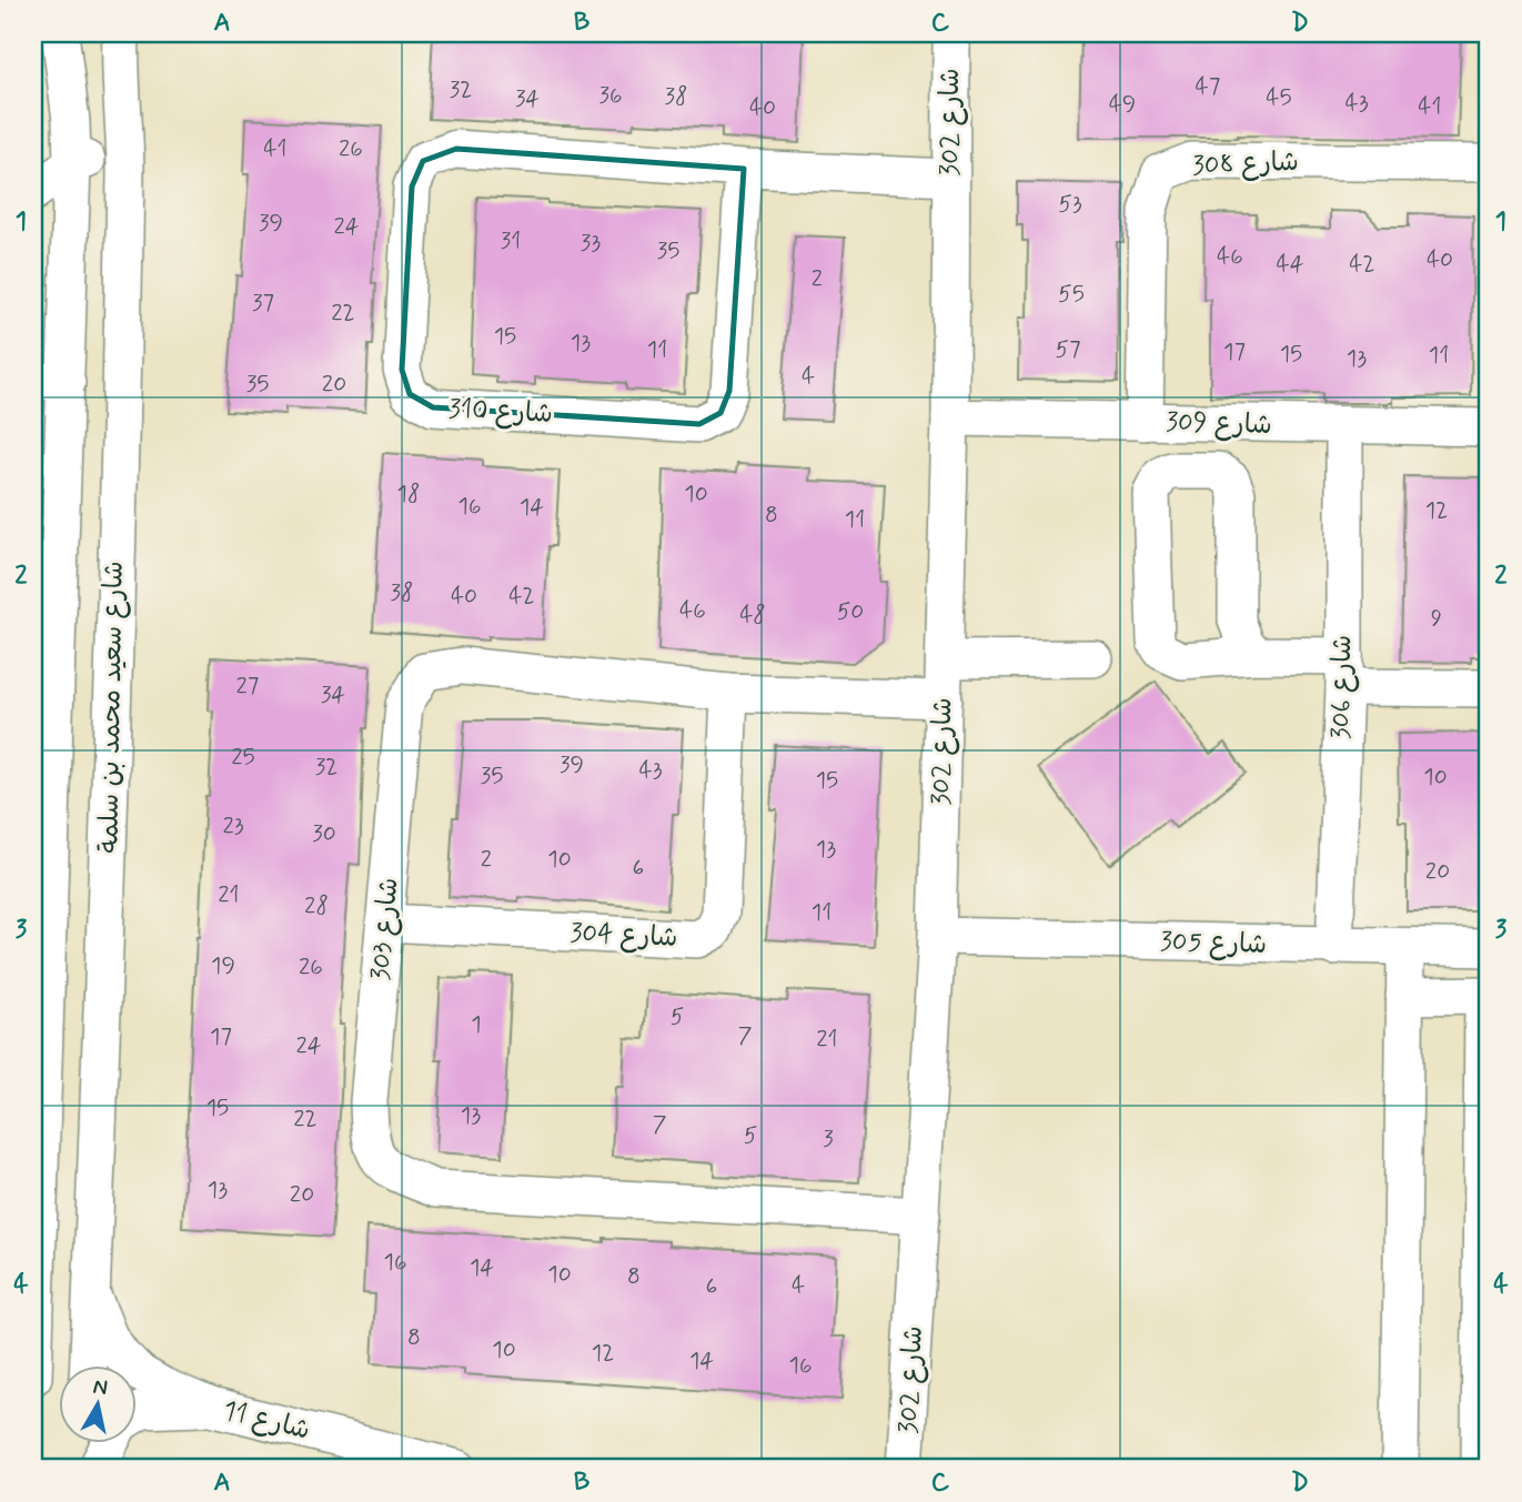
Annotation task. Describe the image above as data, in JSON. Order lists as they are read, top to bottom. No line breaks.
{"streets":{"street":["شارع 302","شارع 308","شارع 310","شارع 309","شارع 306","شارع سعيد محمد بن سلمة","شارع 303","شارع 304","شارع 305","شارع 11"]},"crossings":[["شارع 302","شارع 310"],["شارع 302","شارع 309"],["شارع 302","شارع 303"],["شارع 302","شارع 305"],["شارع 308","شارع 309"],["شارع 309","شارع 306"],["شارع 306","شارع 305"],["شارع سعيد محمد بن سلمة","شارع 11"],["شارع 303","شارع 304"]],"house_numbers":["47","32","36","38","45","34","43","49","41","40","41","26","53","39","24","31","33","35","46","40","44","42","2","55","37","22","15","13","11","57","17","15","11","13","4","35","20","18","10","16","14","12","8","11","38","40","42","46","50","48","9","27","34","25","39","32","43","35","10","15","23","30","13","2","10","6","20","21","28","11","19","26","5","1","7","17","21","24","15","13","22","7","5","3","13","20","16","14","10","8","4","6","8","10","12","14","16"],"north":"top","grid":{"columns":["A","B","C","D"],"rows":["1","2","3","4"]}}
